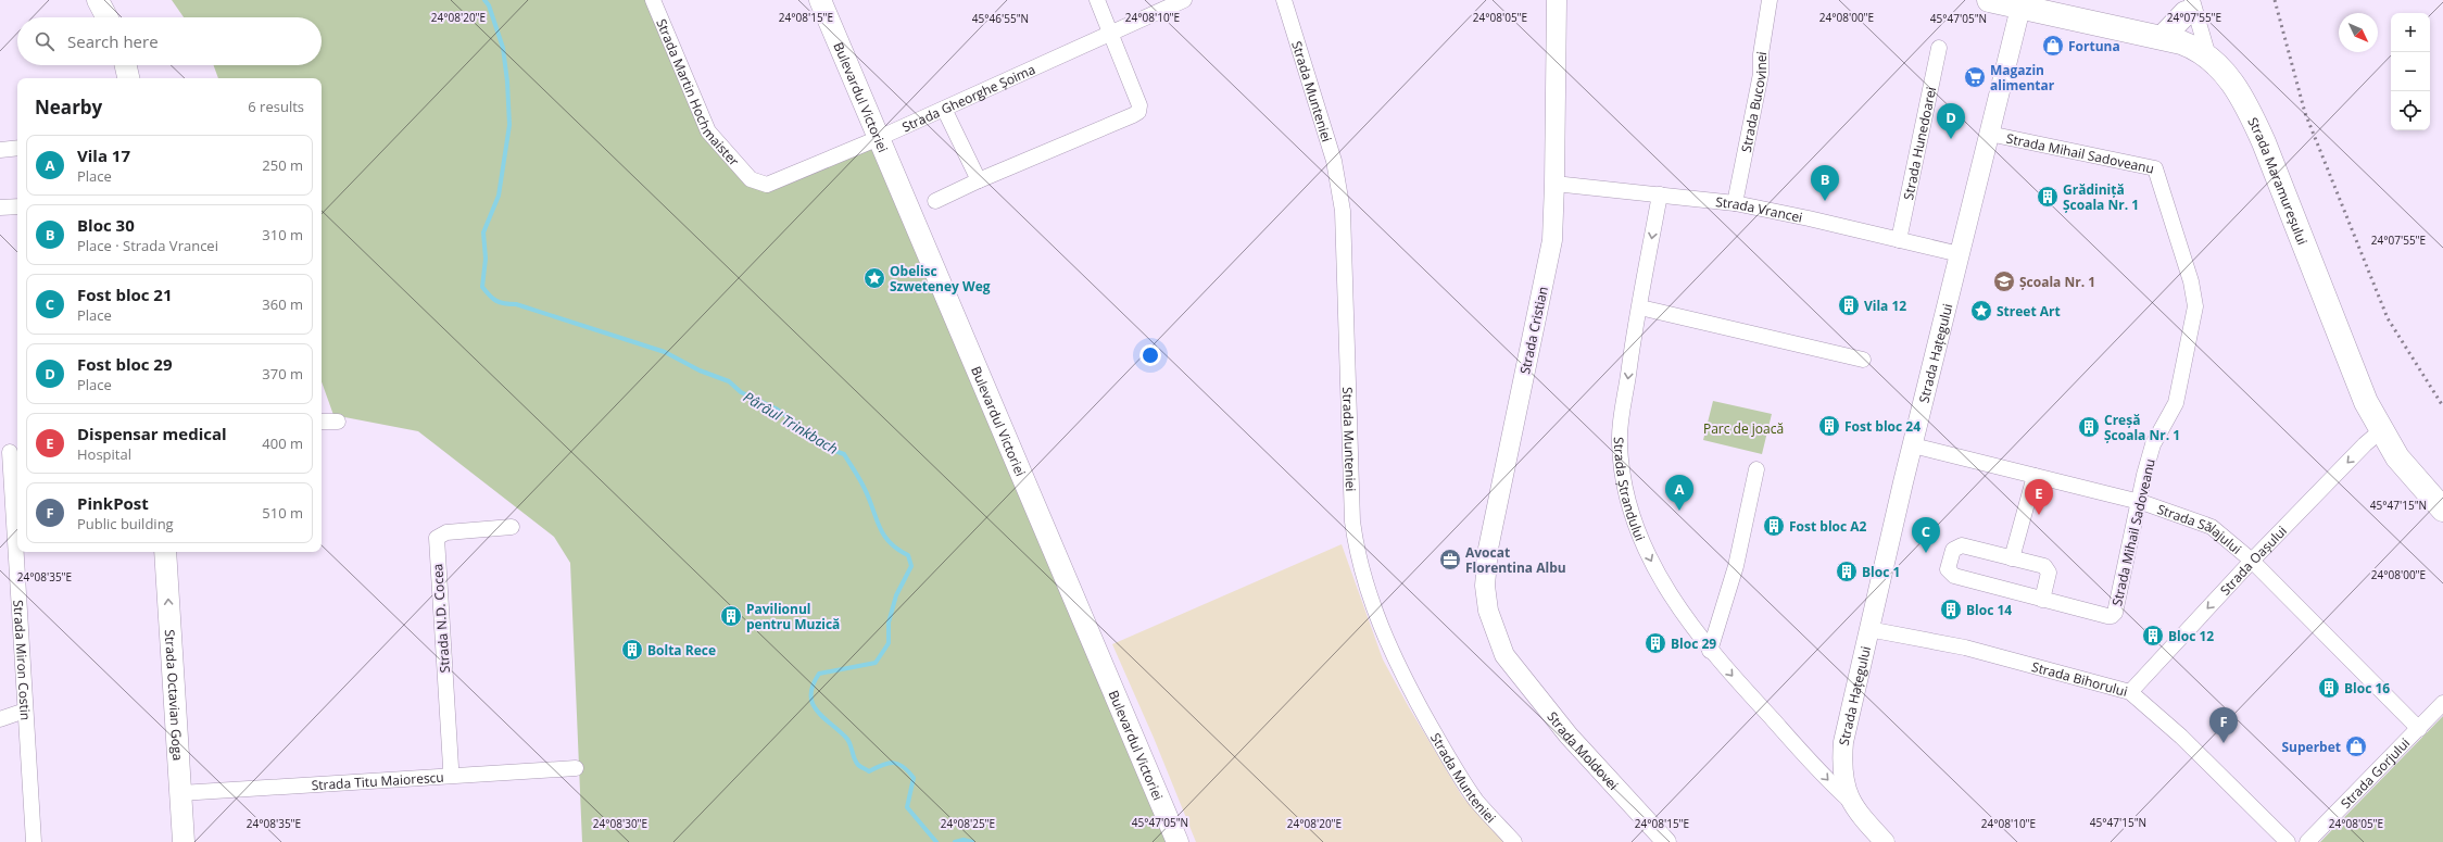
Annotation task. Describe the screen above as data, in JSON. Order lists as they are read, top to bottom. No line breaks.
{"streets":{"main road":["Bulevardul Victoriei","Strada Maramureșului","Strada Octavian Goga"],"street":["Strada Martin Hochmaister","Strada Munteniei","Strada Gheorghe Șoima","Strada Bucovinei","Strada Hunedoarei","Strada Mihail Sadoveanu","Strada Vrancei","Strada Cristian","Strada Hațegului","Strada Ștrandului","Strada Sălajului","Strada Oașului","Strada N.D. Cocea","Strada Miron Costin","Strada Bihorului","Strada Moldovei","Strada Gorjului","Strada Titu Maiorescu"]},"crossings":[["Strada Martin Hochmaister","Strada Gheorghe Șoima"],["Bulevardul Victoriei","Strada Gheorghe Șoima"],["Strada Bucovinei","Strada Vrancei"],["Strada Hunedoarei","Strada Vrancei"],["Strada Mihail Sadoveanu","Strada Hațegului"],["Strada Mihail Sadoveanu","Strada Sălajului"],["Strada Maramureșului","Strada Hațegului"],["Strada Maramureșului","Strada Oașului"],["Strada Vrancei","Strada Cristian"],["Strada Vrancei","Strada Hațegului"],["Strada Vrancei","Strada Ștrandului"],["Strada Cristian","Strada Moldovei"],["Strada Hațegului","Strada Ștrandului"],["Strada Hațegului","Strada Sălajului"],["Strada Hațegului","Strada Bihorului"],["Strada Sălajului","Strada Oașului"],["Strada Sălajului","Strada Gorjului"],["Strada Oașului","Strada Bihorului"],["Strada N.D. Cocea","Strada Titu Maiorescu"],["Strada Octavian Goga","Strada Titu Maiorescu"]],"one_way":["Strada Ștrandului","Strada Oașului","Strada Octavian Goga"],"water":["Pârâul Trinkbach"],"parks":["Parc de joacă"],"places":{"shop":["Fortuna","Superbet"],"supermarket":["Magazin alimentar"],"building":["Grădiniță Școala Nr. 1","Vila 12","Fost bloc 24","Creșă Școala Nr. 1","Fost bloc A2","Bloc 1","Bloc 14","Pavilionul pentru Muzică","Bloc 12","Bloc 29","Bolta Rece","Bloc 16"],"place":["Obelisc Szweteney Weg","Street Art"],"school or university":["Școala Nr. 1"],"office":["Avocat Florentina Albu"]},"north":"bottom right","page":{"map_buttons":["+","−"],"search":"Search here","heading":["Nearby","6 results"],"pins":["D","B","A","E","C","F"],"list":[{"mark":"A","name":"Vila 17","note":"Place","value":"250 m"},{"mark":"B","name":"Bloc 30","note":"Place · Strada Vrancei","value":"310 m"},{"mark":"C","name":"Fost bloc 21","note":"Place","value":"360 m"},{"mark":"D","name":"Fost bloc 29","note":"Place","value":"370 m"},{"mark":"E","name":"Dispensar medical","note":"Hospital","value":"400 m"},{"mark":"F","name":"PinkPost","note":"Public building","value":"510 m"}]},"coordinates":["24°08'20\"E","24°08'15\"E","24°08'05\"E","24°08'00\"E","24°07'55\"E","24°08'10\"E","45°46'55\"N","45°47'05\"N","45°47'15\"N","24°08'35\"E","24°08'30\"E","24°08'25\"E"]}
